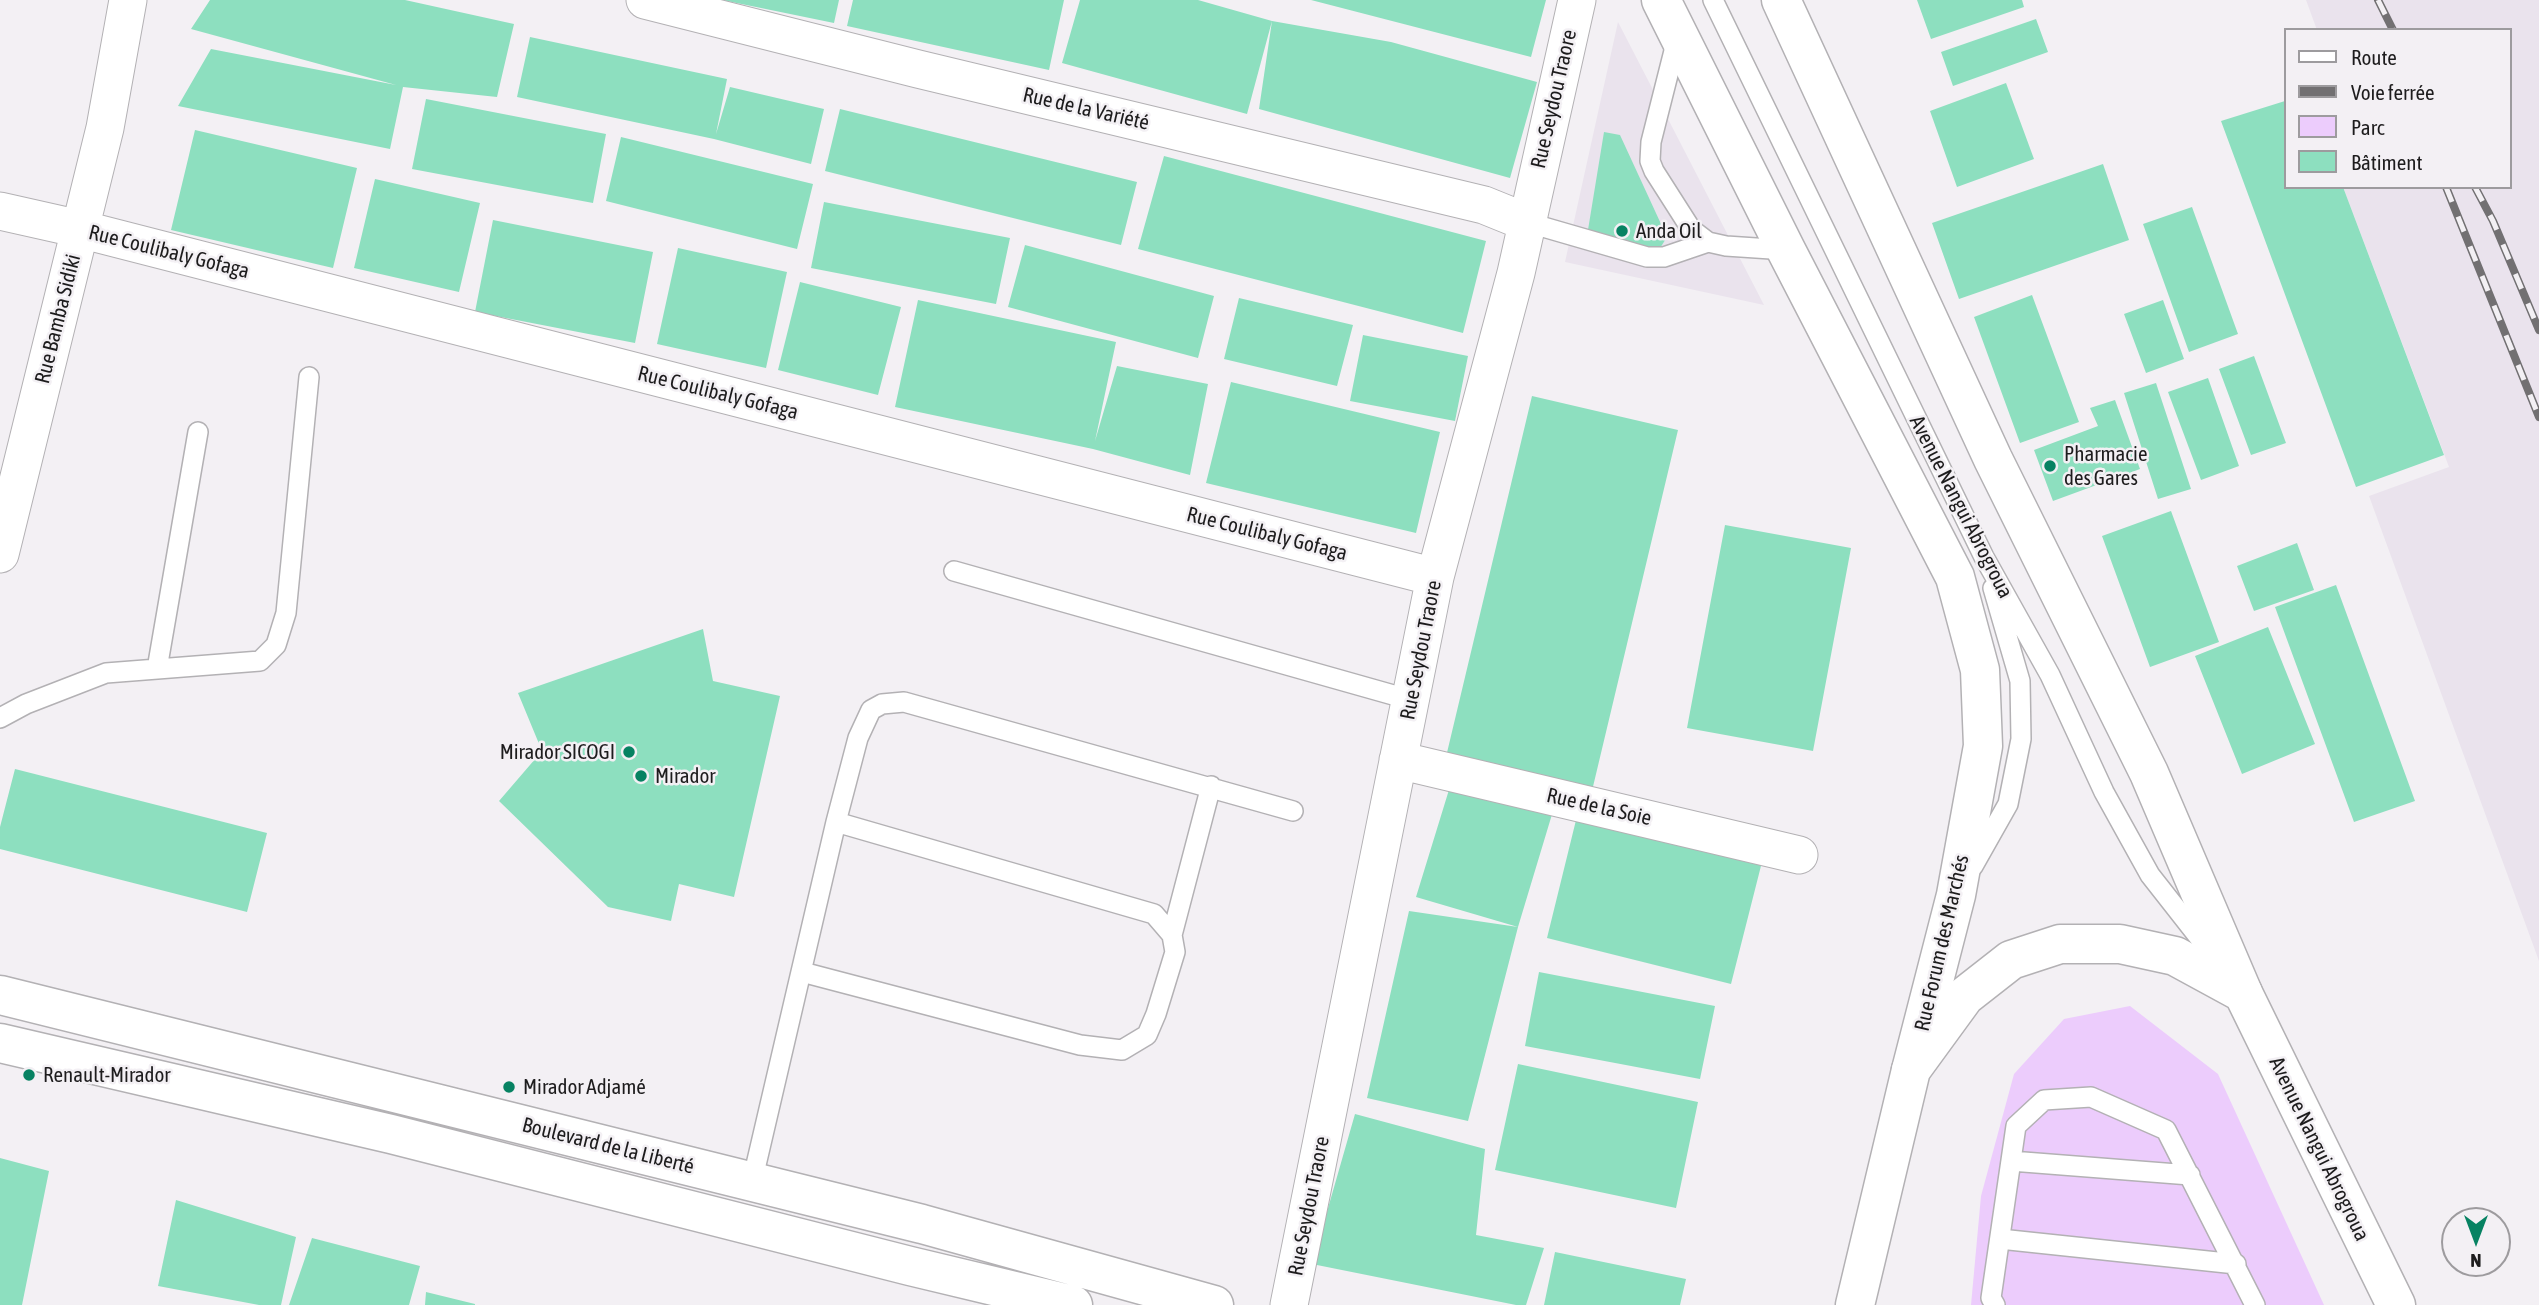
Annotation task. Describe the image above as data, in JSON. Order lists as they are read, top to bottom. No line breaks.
{"streets":{"street":["Rue Seydou Traore","Rue de la Variété","Rue Coulibaly Gofaga","Rue Bamba Sidiki","Avenue Nangui Abrogroua","Rue de la Soie","Rue Forum des Marchés","Boulevard de la Liberté"]},"crossings":[["Rue Seydou Traore","Rue de la Variété"],["Rue Seydou Traore","Rue Coulibaly Gofaga"],["Rue Seydou Traore","Rue de la Soie"],["Rue Coulibaly Gofaga","Rue Bamba Sidiki"],["Avenue Nangui Abrogroua","Rue Forum des Marchés"]],"places":["Anda Oil","Pharmacie des Gares","Mirador SICOGI","Mirador","Renault-Mirador","Mirador Adjamé"],"legend":["Route","Voie ferrée","Parc","Bâtiment"],"north":"bottom"}
